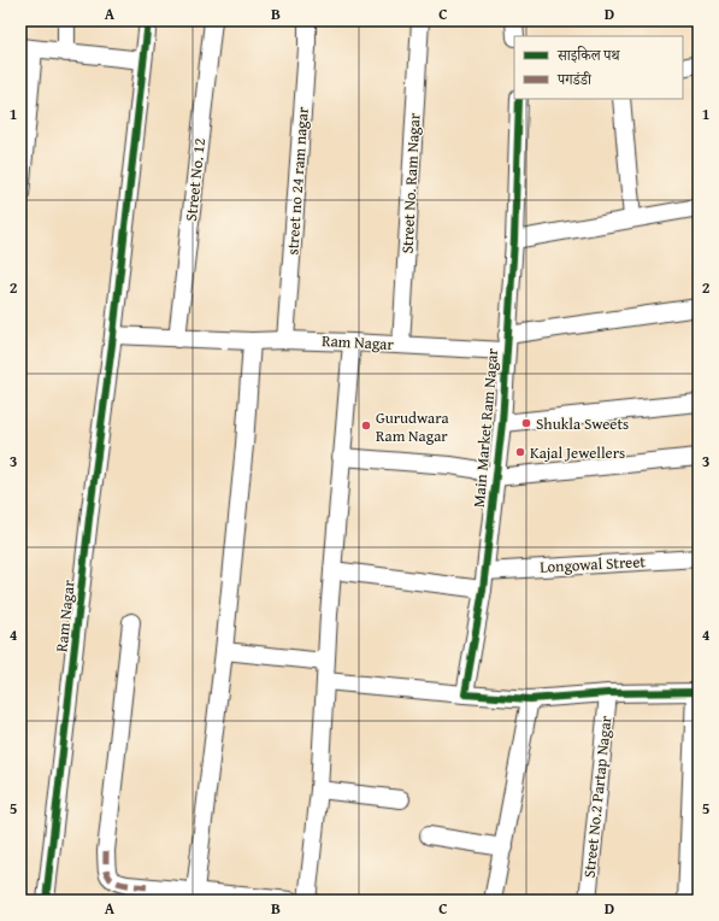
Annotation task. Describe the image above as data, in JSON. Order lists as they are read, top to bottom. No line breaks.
{"streets":{"street":["Street No. 12","street no 24 ram nagar","Street No. Ram Nagar","Ram Nagar","Main Market Ram Nagar","Longowal Street","Street No.2 Partap Nagar"]},"crossings":[["Street No. 12","Ram Nagar"],["street no 24 ram nagar","Ram Nagar"],["Street No. Ram Nagar","Ram Nagar"],["Ram Nagar","Main Market Ram Nagar"],["Main Market Ram Nagar","Longowal Street"]],"places":["Shukla Sweets","Gurudwara Ram Nagar","Kajal Jewellers"],"legend":["साइकिल पथ","पगडंडी"],"grid":{"columns":["A","B","C","D"],"rows":["1","2","3","4","5"]}}
